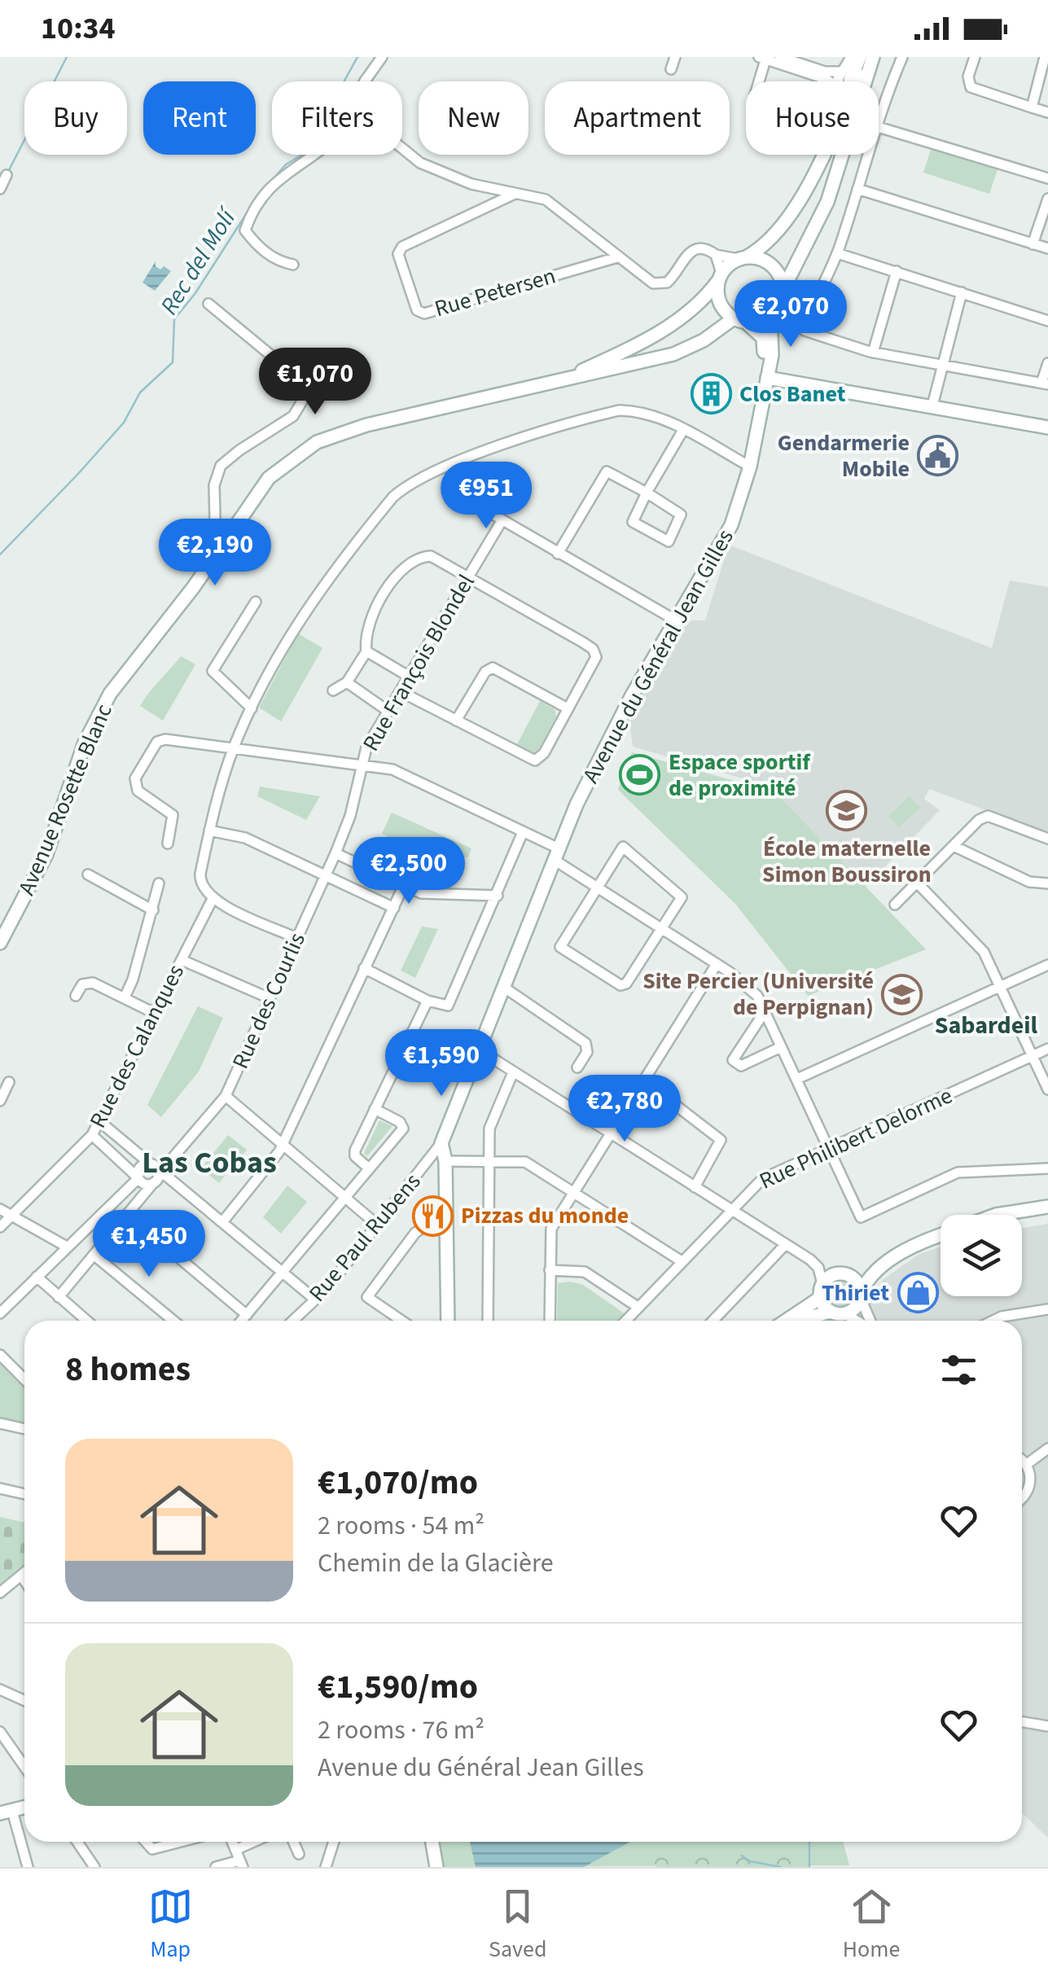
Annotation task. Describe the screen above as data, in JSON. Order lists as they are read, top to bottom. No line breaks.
{"streets":{"main road":["Avenue du Général Jean Gilles","Avenue Rosette Blanc"],"street":["Rue Petersen","Rue François Blondel","Rue des Courlis","Rue des Calanques","Rue Philibert Delorme","Rue Paul Rubens"]},"crossings":[["Avenue du Général Jean Gilles","Avenue Rosette Blanc"],["Avenue du Général Jean Gilles","Rue Paul Rubens"],["Rue François Blondel","Rue des Courlis"]],"districts":["Sabardeil","Las Cobas"],"water":["Rec del Molí"],"places":{"building":["Clos Banet"],"public building":["Gendarmerie Mobile"],"sports":["Espace sportif de proximité"],"school or university":["École maternelle Simon Boussiron","Site Percier (Université de Perpignan)"],"restaurant":["Pizzas du monde"],"shop":["Thiriet"]},"page":{"status":"10:34","chip":["Buy","Rent","Filters","New","Apartment","House"],"price":["€2,070","€1,070","€951","€2,190","€2,500","€1,590","€2,780","€1,450"],"heading":"8 homes","list":[{"name":"€1,070/mo","note":"2 rooms · 54 m² · Chemin de la Glacière"},{"name":"€1,590/mo","note":"2 rooms · 76 m² · Avenue du Général Jean Gilles"}],"tabs":["Map","Saved","Home"]}}
